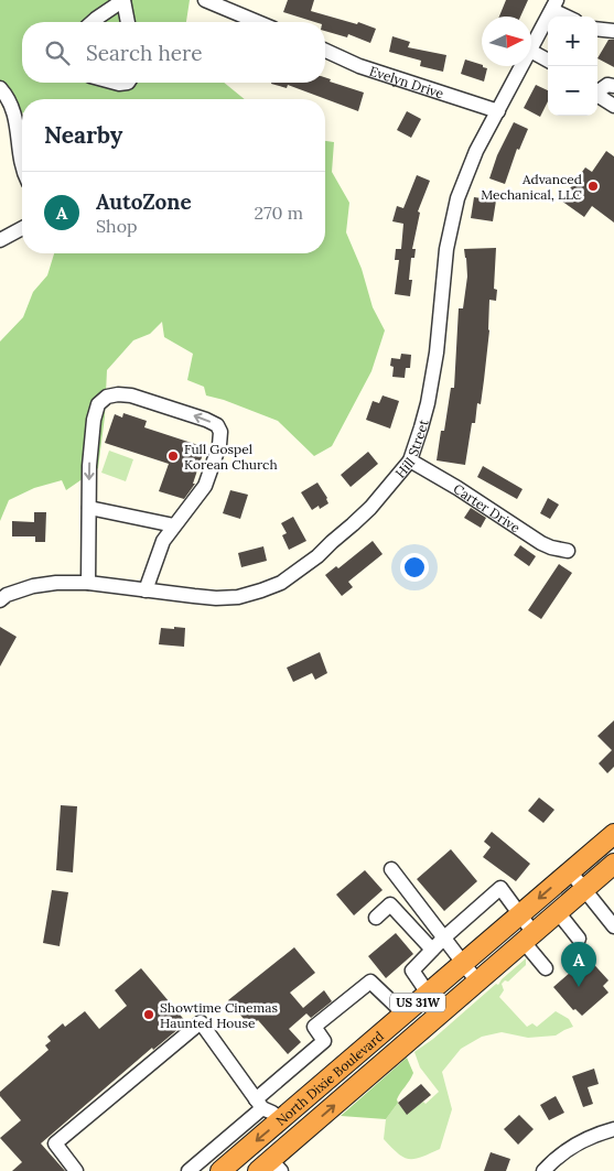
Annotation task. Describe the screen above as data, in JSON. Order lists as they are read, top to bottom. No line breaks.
{"streets":{"highway":["US 31W","North Dixie Boulevard"],"street":["Evelyn Drive","Hill Street","Carter Drive"]},"crossings":[["Evelyn Drive","Hill Street"],["Hill Street","Carter Drive"]],"places":["Advanced Mechanical, LLC","Full Gospel Korean Church","Showtime Cinemas Haunted House"],"north":"right","page":{"map_buttons":["+","−"],"search":"Search here","heading":"Nearby","list":[{"mark":"A","name":"AutoZone","note":"Shop","value":"270 m"}],"pins":"A"}}
